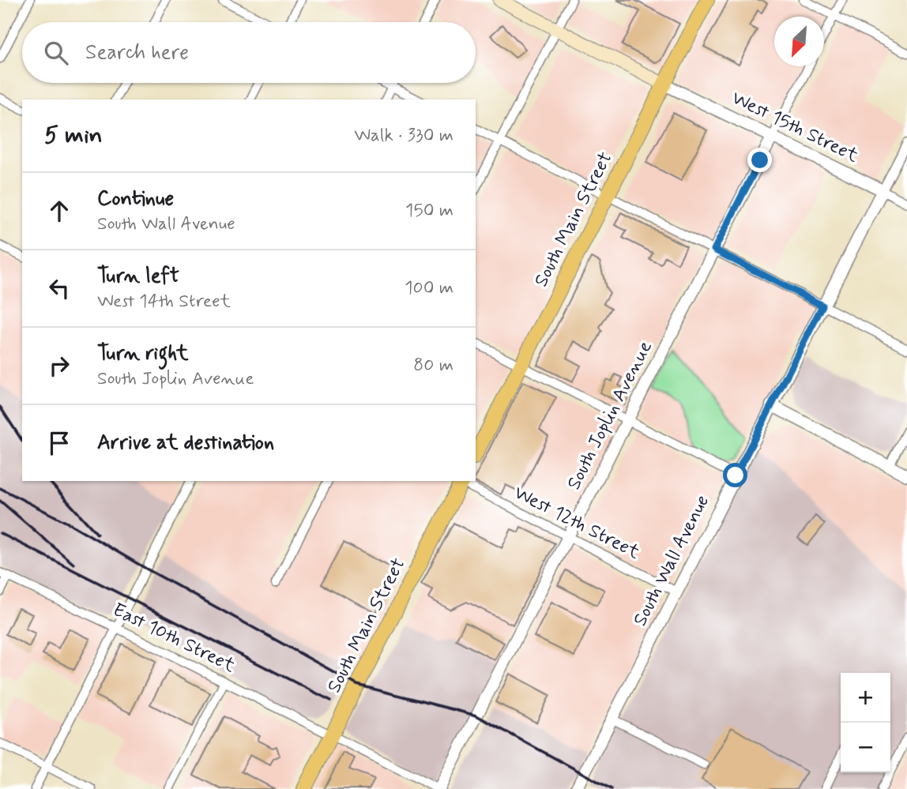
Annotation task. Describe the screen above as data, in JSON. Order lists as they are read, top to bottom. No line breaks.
{"streets":{"main road":["South Main Street"],"street":["West 15th Street","South Joplin Avenue","West 12th Street","South Wall Avenue","East 10th Street"]},"crossings":[["West 15th Street","South Main Street"],["West 15th Street","South Joplin Avenue"],["West 15th Street","South Wall Avenue"],["South Main Street","East 10th Street"],["South Joplin Avenue","West 12th Street"],["South Joplin Avenue","East 10th Street"],["West 12th Street","South Wall Avenue"]],"north":"bottom left","page":{"search":"Search here","heading":["5 min","Walk · 330 m"],"list":[["Continue","South Wall Avenue","150 m"],["Turn left","West 14th Street","100 m"],["Turn right","South Joplin Avenue","80 m"],"Arrive at destination"],"map_buttons":["+","−"]}}
